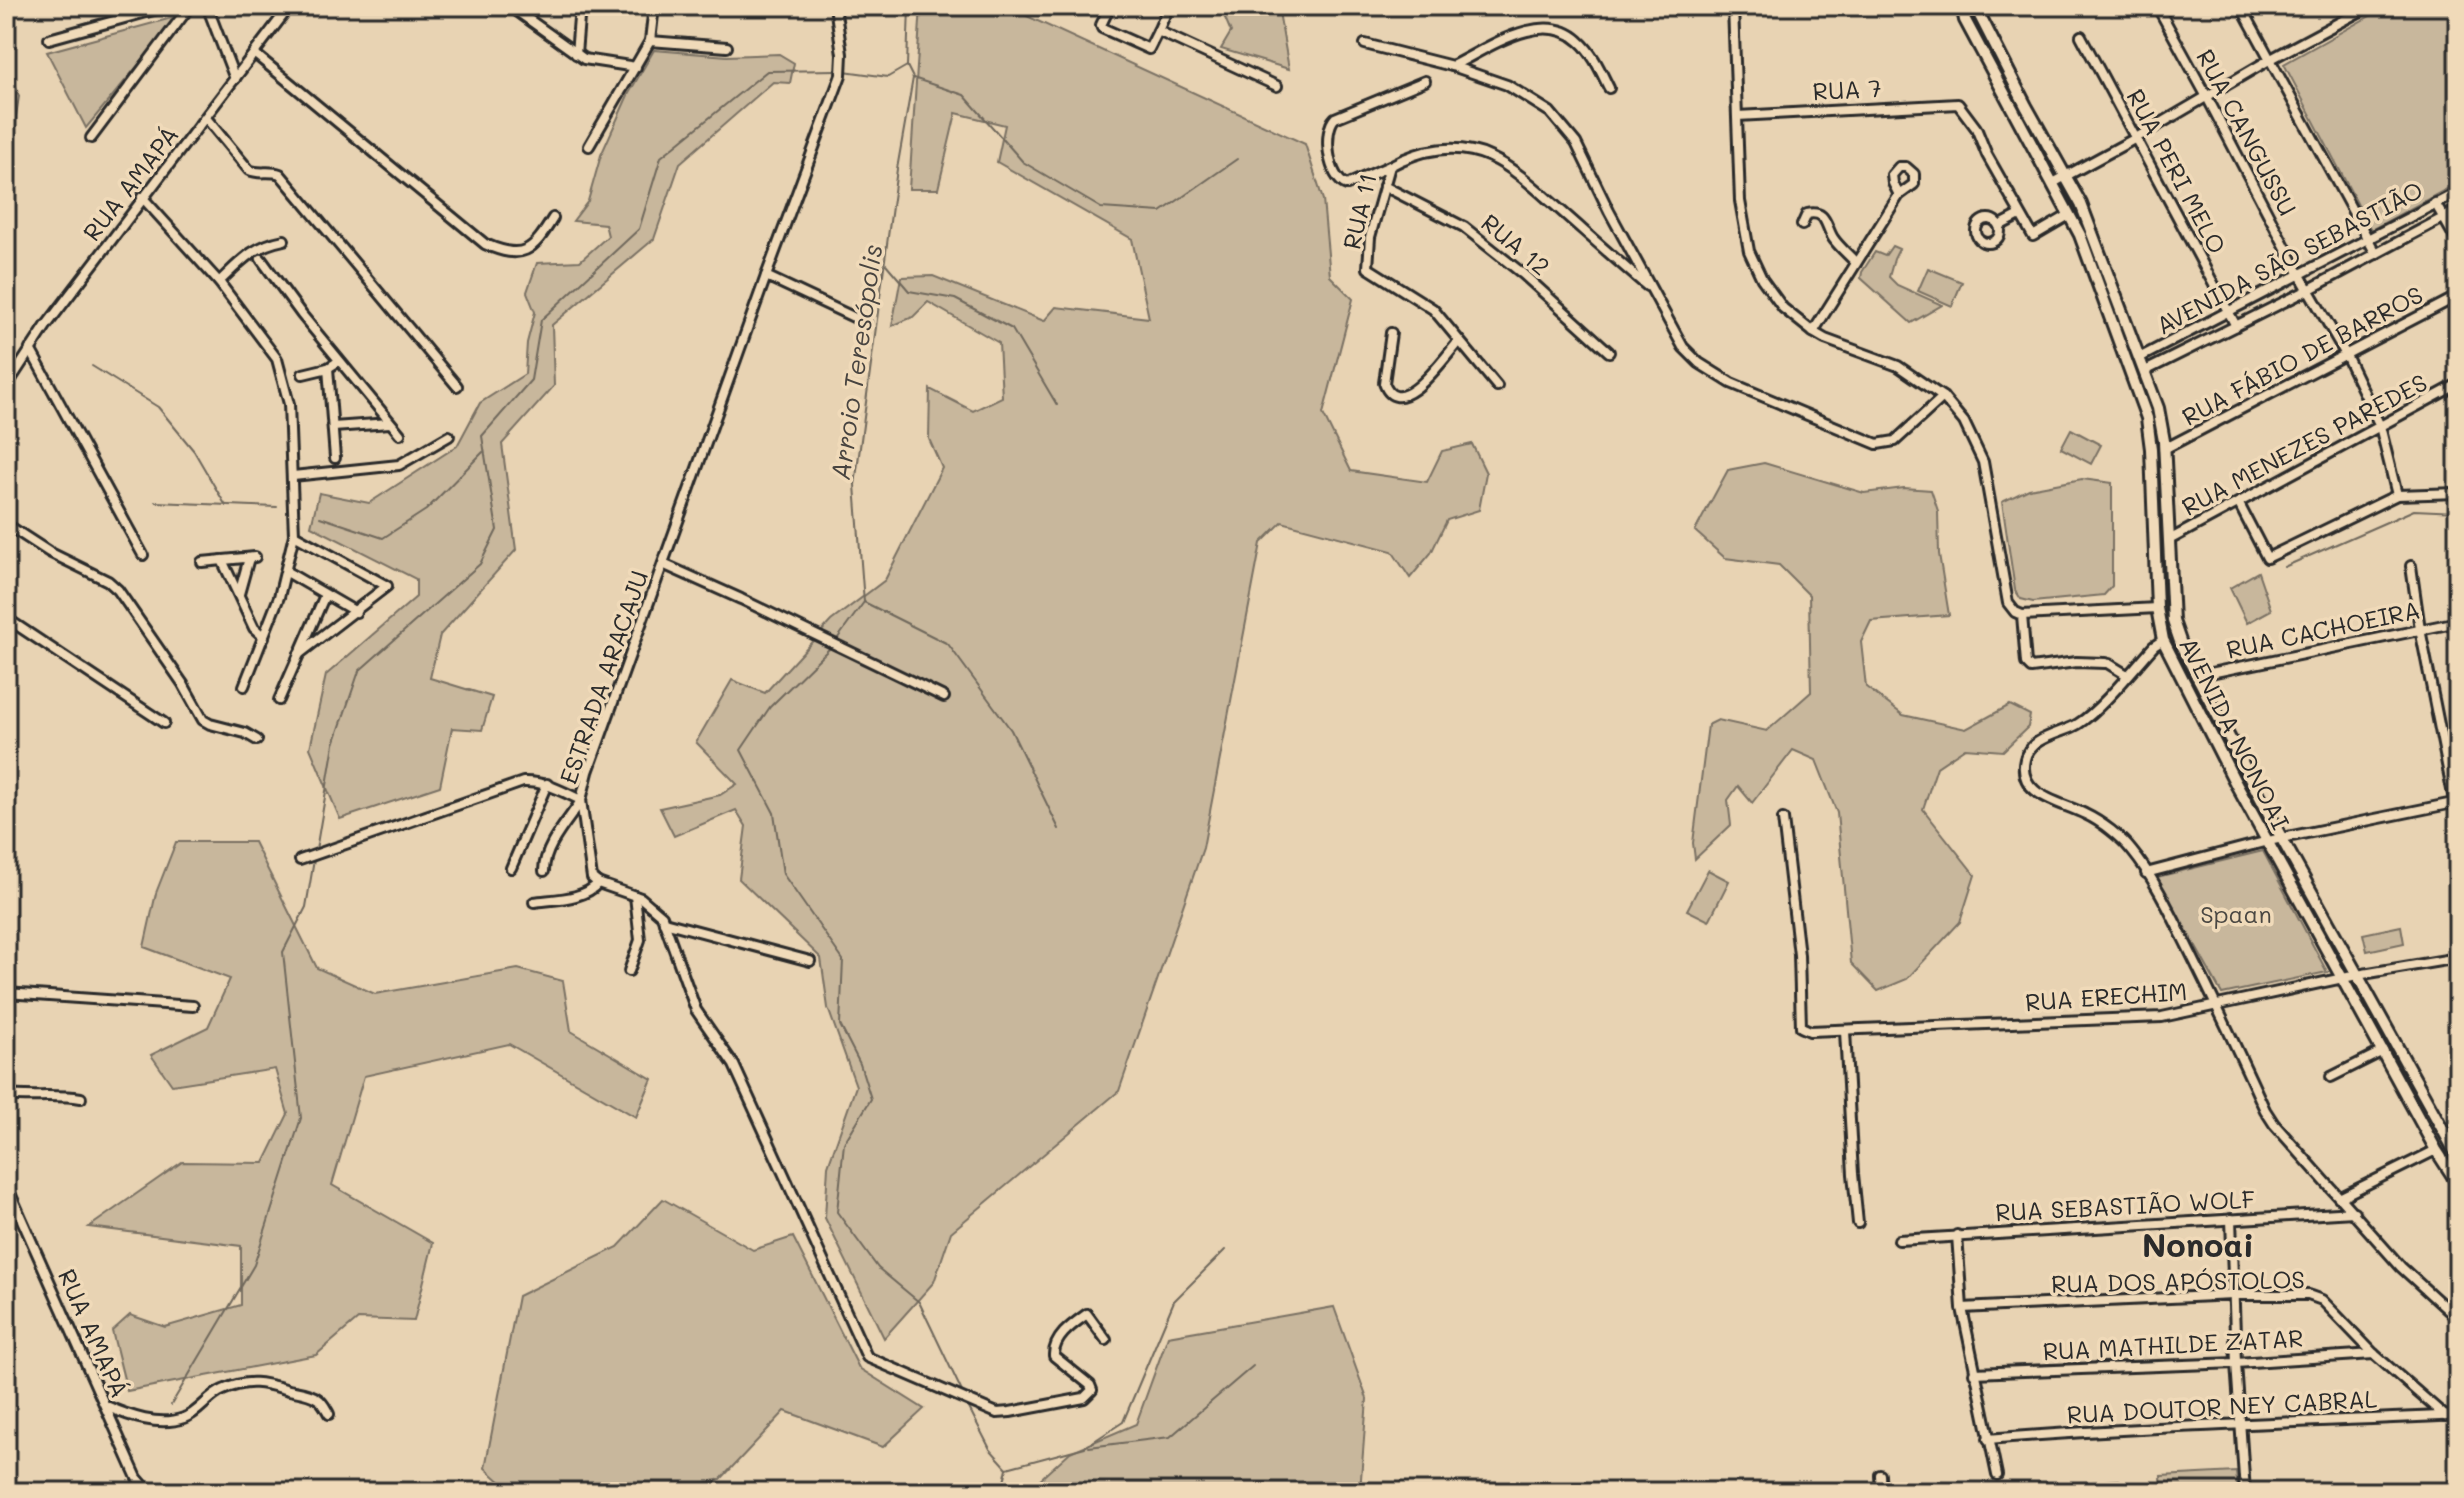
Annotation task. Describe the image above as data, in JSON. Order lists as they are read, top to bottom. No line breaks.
{"streets":{"main road":["AVENIDA NONOAI"],"street":["RUA 7","RUA CANGUSSU","RUA PERI MELO","RUA AMAPÁ","RUA 11","RUA 12","AVENIDA SÃO SEBASTIÃO","RUA FÁBIO DE BARROS","RUA MENEZES PAREDES","RUA CACHOEIRA","ESTRADA ARACAJU","RUA ERECHIM","RUA SEBASTIÃO WOLF","RUA DOS APÓSTOLOS","RUA MATHILDE ZATAR","RUA DOUTOR NEY CABRAL"]},"crossings":[["RUA CANGUSSU","AVENIDA SÃO SEBASTIÃO"],["RUA CANGUSSU","RUA FÁBIO DE BARROS"],["RUA CANGUSSU","RUA MENEZES PAREDES"],["RUA PERI MELO","AVENIDA SÃO SEBASTIÃO"],["RUA 11","RUA 12"],["AVENIDA SÃO SEBASTIÃO","AVENIDA NONOAI"],["RUA FÁBIO DE BARROS","AVENIDA NONOAI"],["RUA MENEZES PAREDES","AVENIDA NONOAI"],["RUA CACHOEIRA","AVENIDA NONOAI"],["AVENIDA NONOAI","RUA ERECHIM"],["RUA DOS APÓSTOLOS","RUA MATHILDE ZATAR"],["RUA DOS APÓSTOLOS","RUA DOUTOR NEY CABRAL"]],"districts":["Nonoai"],"water":["Arroio Teresópolis"],"parks":["Spaan"]}
